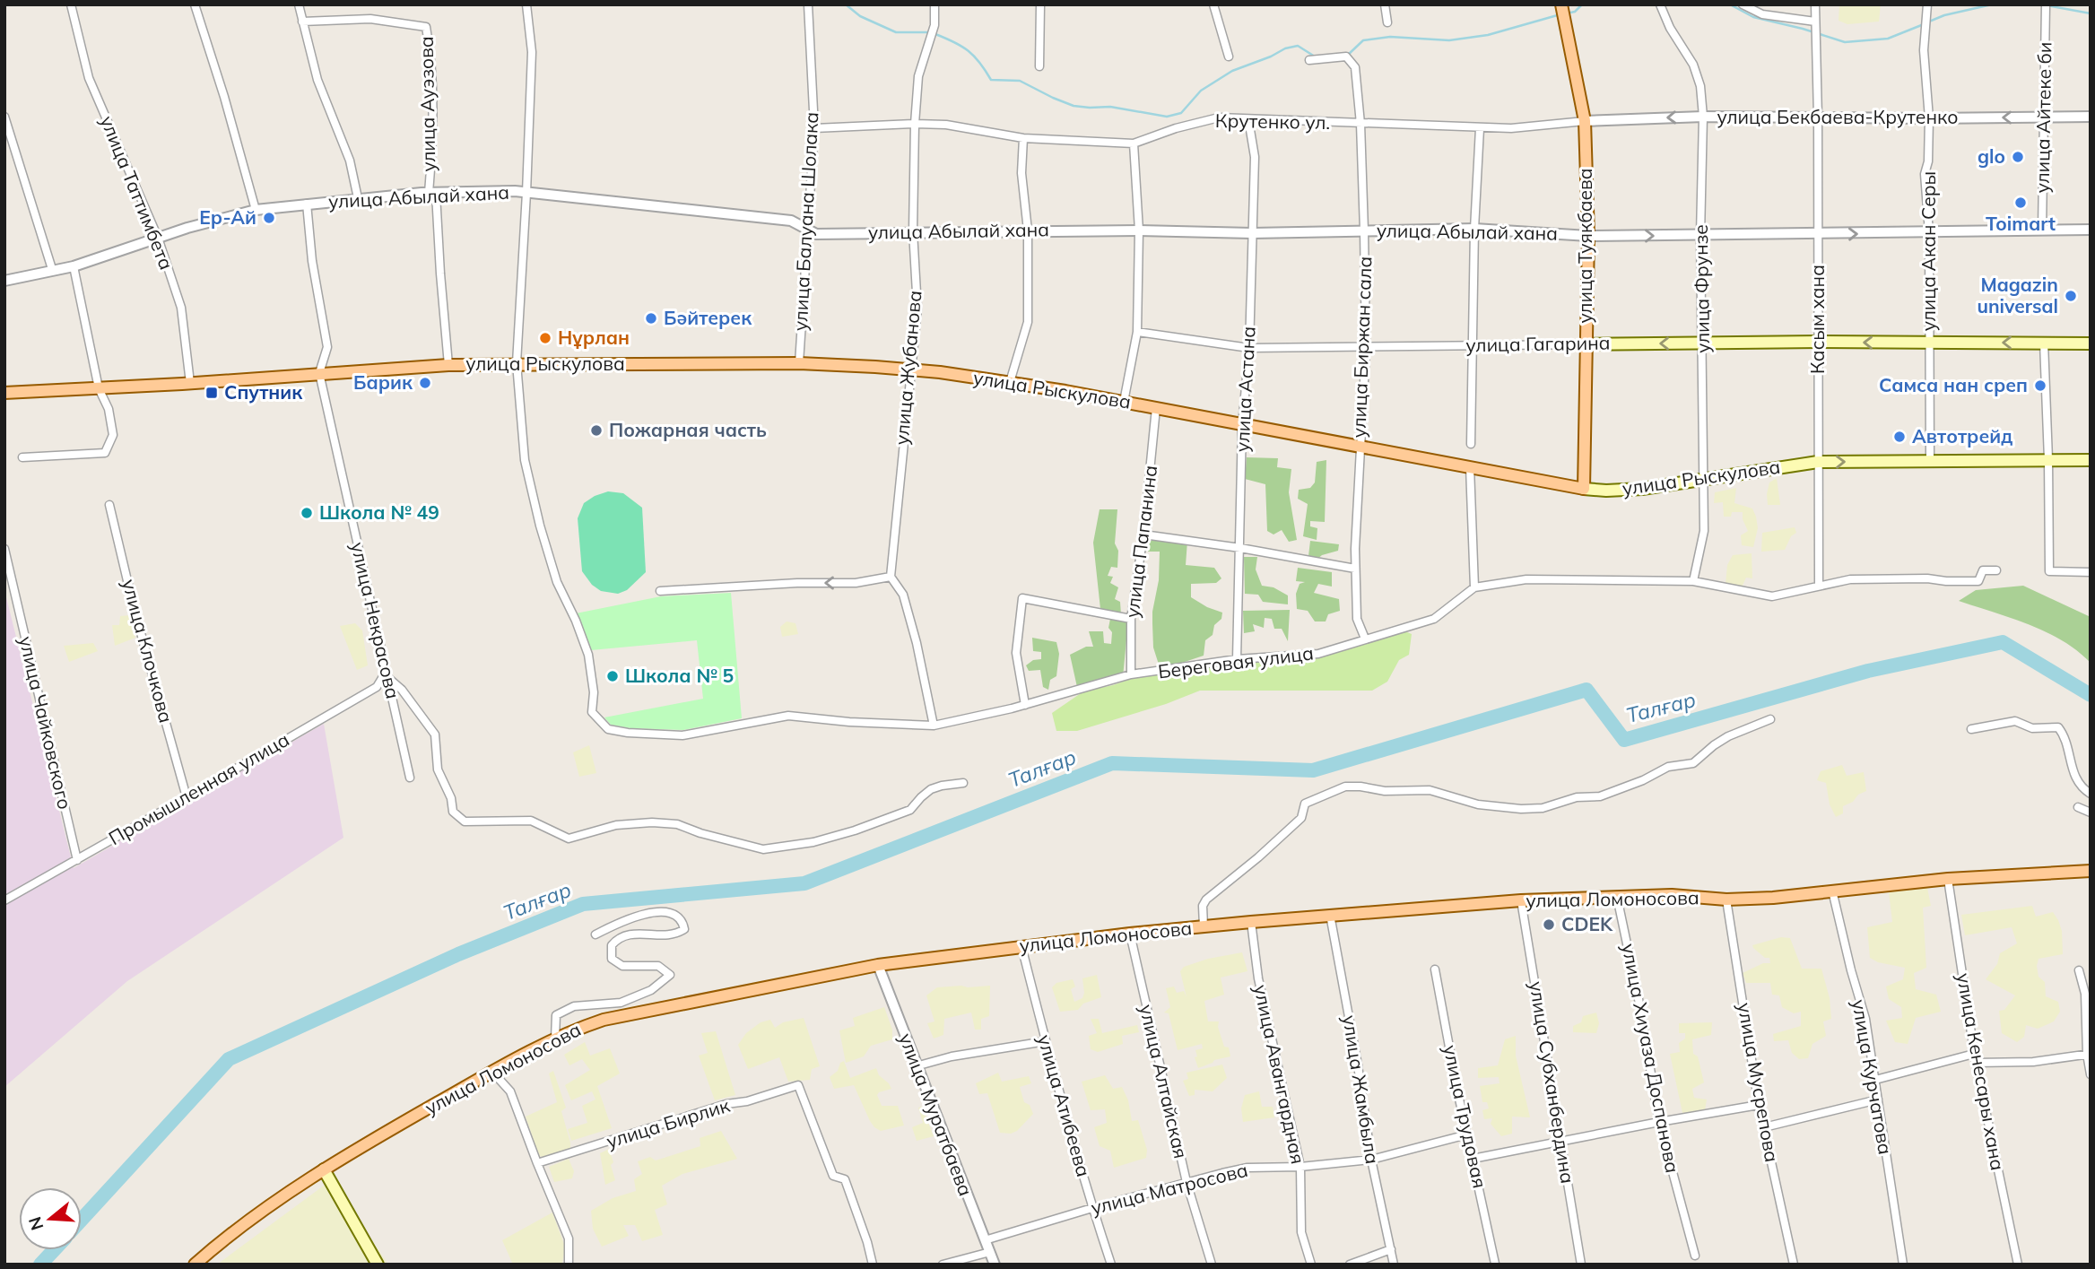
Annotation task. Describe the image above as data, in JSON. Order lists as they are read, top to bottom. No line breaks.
{"streets":{"main road":["улица Туякбаева","улица Гагарина","улица Рыскулова","улица Ломоносова"],"street":["улица Ауэзова","улица Бекбаева-Крутенко","улица Айтеке би","Крутенко ул.","улица Таттимбета","улица Абылай хана","улица Балуана Шолака","улица Акан Серы","улица Фрунзе","Касым хана","улица Биржан сала","улица Жубанова","улица Астана","улица Папанина","улица Некрасова","улица Клочкова","Береговая улица","улица Чайковского","Промышленная улица","улица Хиуаза Доспанова","улица Кенесары хана","улица Авангардная","улица Курчатова","улица Алтайская","улица Субханбердина","улица Мусрепова","улица Жамбыла","улица Атибеева","улица Муратбаева","улица Трудовая","улица Бирлик","улица Матросова"]},"crossings":[["улица Ауэзова","улица Абылай хана"],["улица Ауэзова","улица Рыскулова"],["улица Бекбаева-Крутенко","улица Айтеке би"],["улица Бекбаева-Крутенко","Крутенко ул."],["улица Бекбаева-Крутенко","улица Туякбаева"],["улица Бекбаева-Крутенко","улица Акан Серы"],["улица Бекбаева-Крутенко","улица Фрунзе"],["улица Бекбаева-Крутенко","Касым хана"],["улица Айтеке би","улица Абылай хана"],["Крутенко ул.","улица Балуана Шолака"],["Крутенко ул.","улица Туякбаева"],["Крутенко ул.","улица Биржан сала"],["Крутенко ул.","улица Жубанова"],["Крутенко ул.","улица Астана"],["улица Таттимбета","улица Абылай хана"],["улица Таттимбета","улица Рыскулова"],["улица Абылай хана","улица Балуана Шолака"],["улица Абылай хана","улица Туякбаева"],["улица Абылай хана","улица Акан Серы"],["улица Абылай хана","улица Фрунзе"],["улица Абылай хана","Касым хана"],["улица Абылай хана","улица Биржан сала"],["улица Абылай хана","улица Жубанова"],["улица Абылай хана","улица Астана"],["улица Абылай хана","улица Некрасова"],["улица Балуана Шолака","улица Рыскулова"],["улица Туякбаева","улица Гагарина"],["улица Туякбаева","улица Рыскулова"],["улица Акан Серы","улица Гагарина"],["улица Акан Серы","улица Рыскулова"],["улица Фрунзе","улица Гагарина"],["улица Фрунзе","улица Рыскулова"],["улица Фрунзе","Береговая улица"],["Касым хана","улица Гагарина"],["Касым хана","улица Рыскулова"],["Касым хана","Береговая улица"],["улица Гагарина","улица Биржан сала"],["улица Гагарина","улица Астана"],["улица Биржан сала","улица Рыскулова"],["улица Биржан сала","Береговая улица"],["улица Рыскулова","улица Жубанова"],["улица Рыскулова","улица Астана"],["улица Рыскулова","улица Папанина"],["улица Рыскулова","улица Некрасова"],["улица Рыскулова","Береговая улица"],["улица Астана","Береговая улица"],["улица Папанина","Береговая улица"],["улица Некрасова","Промышленная улица"],["улица Клочкова","Промышленная улица"],["улица Чайковского","Промышленная улица"],["улица Ломоносова","улица Хиуаза Доспанова"],["улица Ломоносова","улица Кенесары хана"],["улица Ломоносова","улица Авангардная"],["улица Ломоносова","улица Курчатова"],["улица Ломоносова","улица Алтайская"],["улица Ломоносова","улица Субханбердина"],["улица Ломоносова","улица Мусрепова"],["улица Ломоносова","улица Жамбыла"],["улица Ломоносова","улица Атибеева"],["улица Ломоносова","улица Муратбаева"],["улица Авангардная","улица Матросова"],["улица Алтайская","улица Матросова"],["улица Жамбыла","улица Матросова"],["улица Атибеева","улица Матросова"],["улица Муратбаева","улица Матросова"],["улица Трудовая","улица Матросова"]],"one_way":["улица Бекбаева-Крутенко","улица Гагарина"],"water":["Талғар"],"places":{"other":["glo","Toimart","Ер-Ай","Magazin universal","Бәйтерек","Нұрлан","Барик","Самса нан среп","Пожарная часть","Автотрейд","Школа № 49","Школа № 5","CDEK"],"transit":["Спутник"]},"north":"left"}
